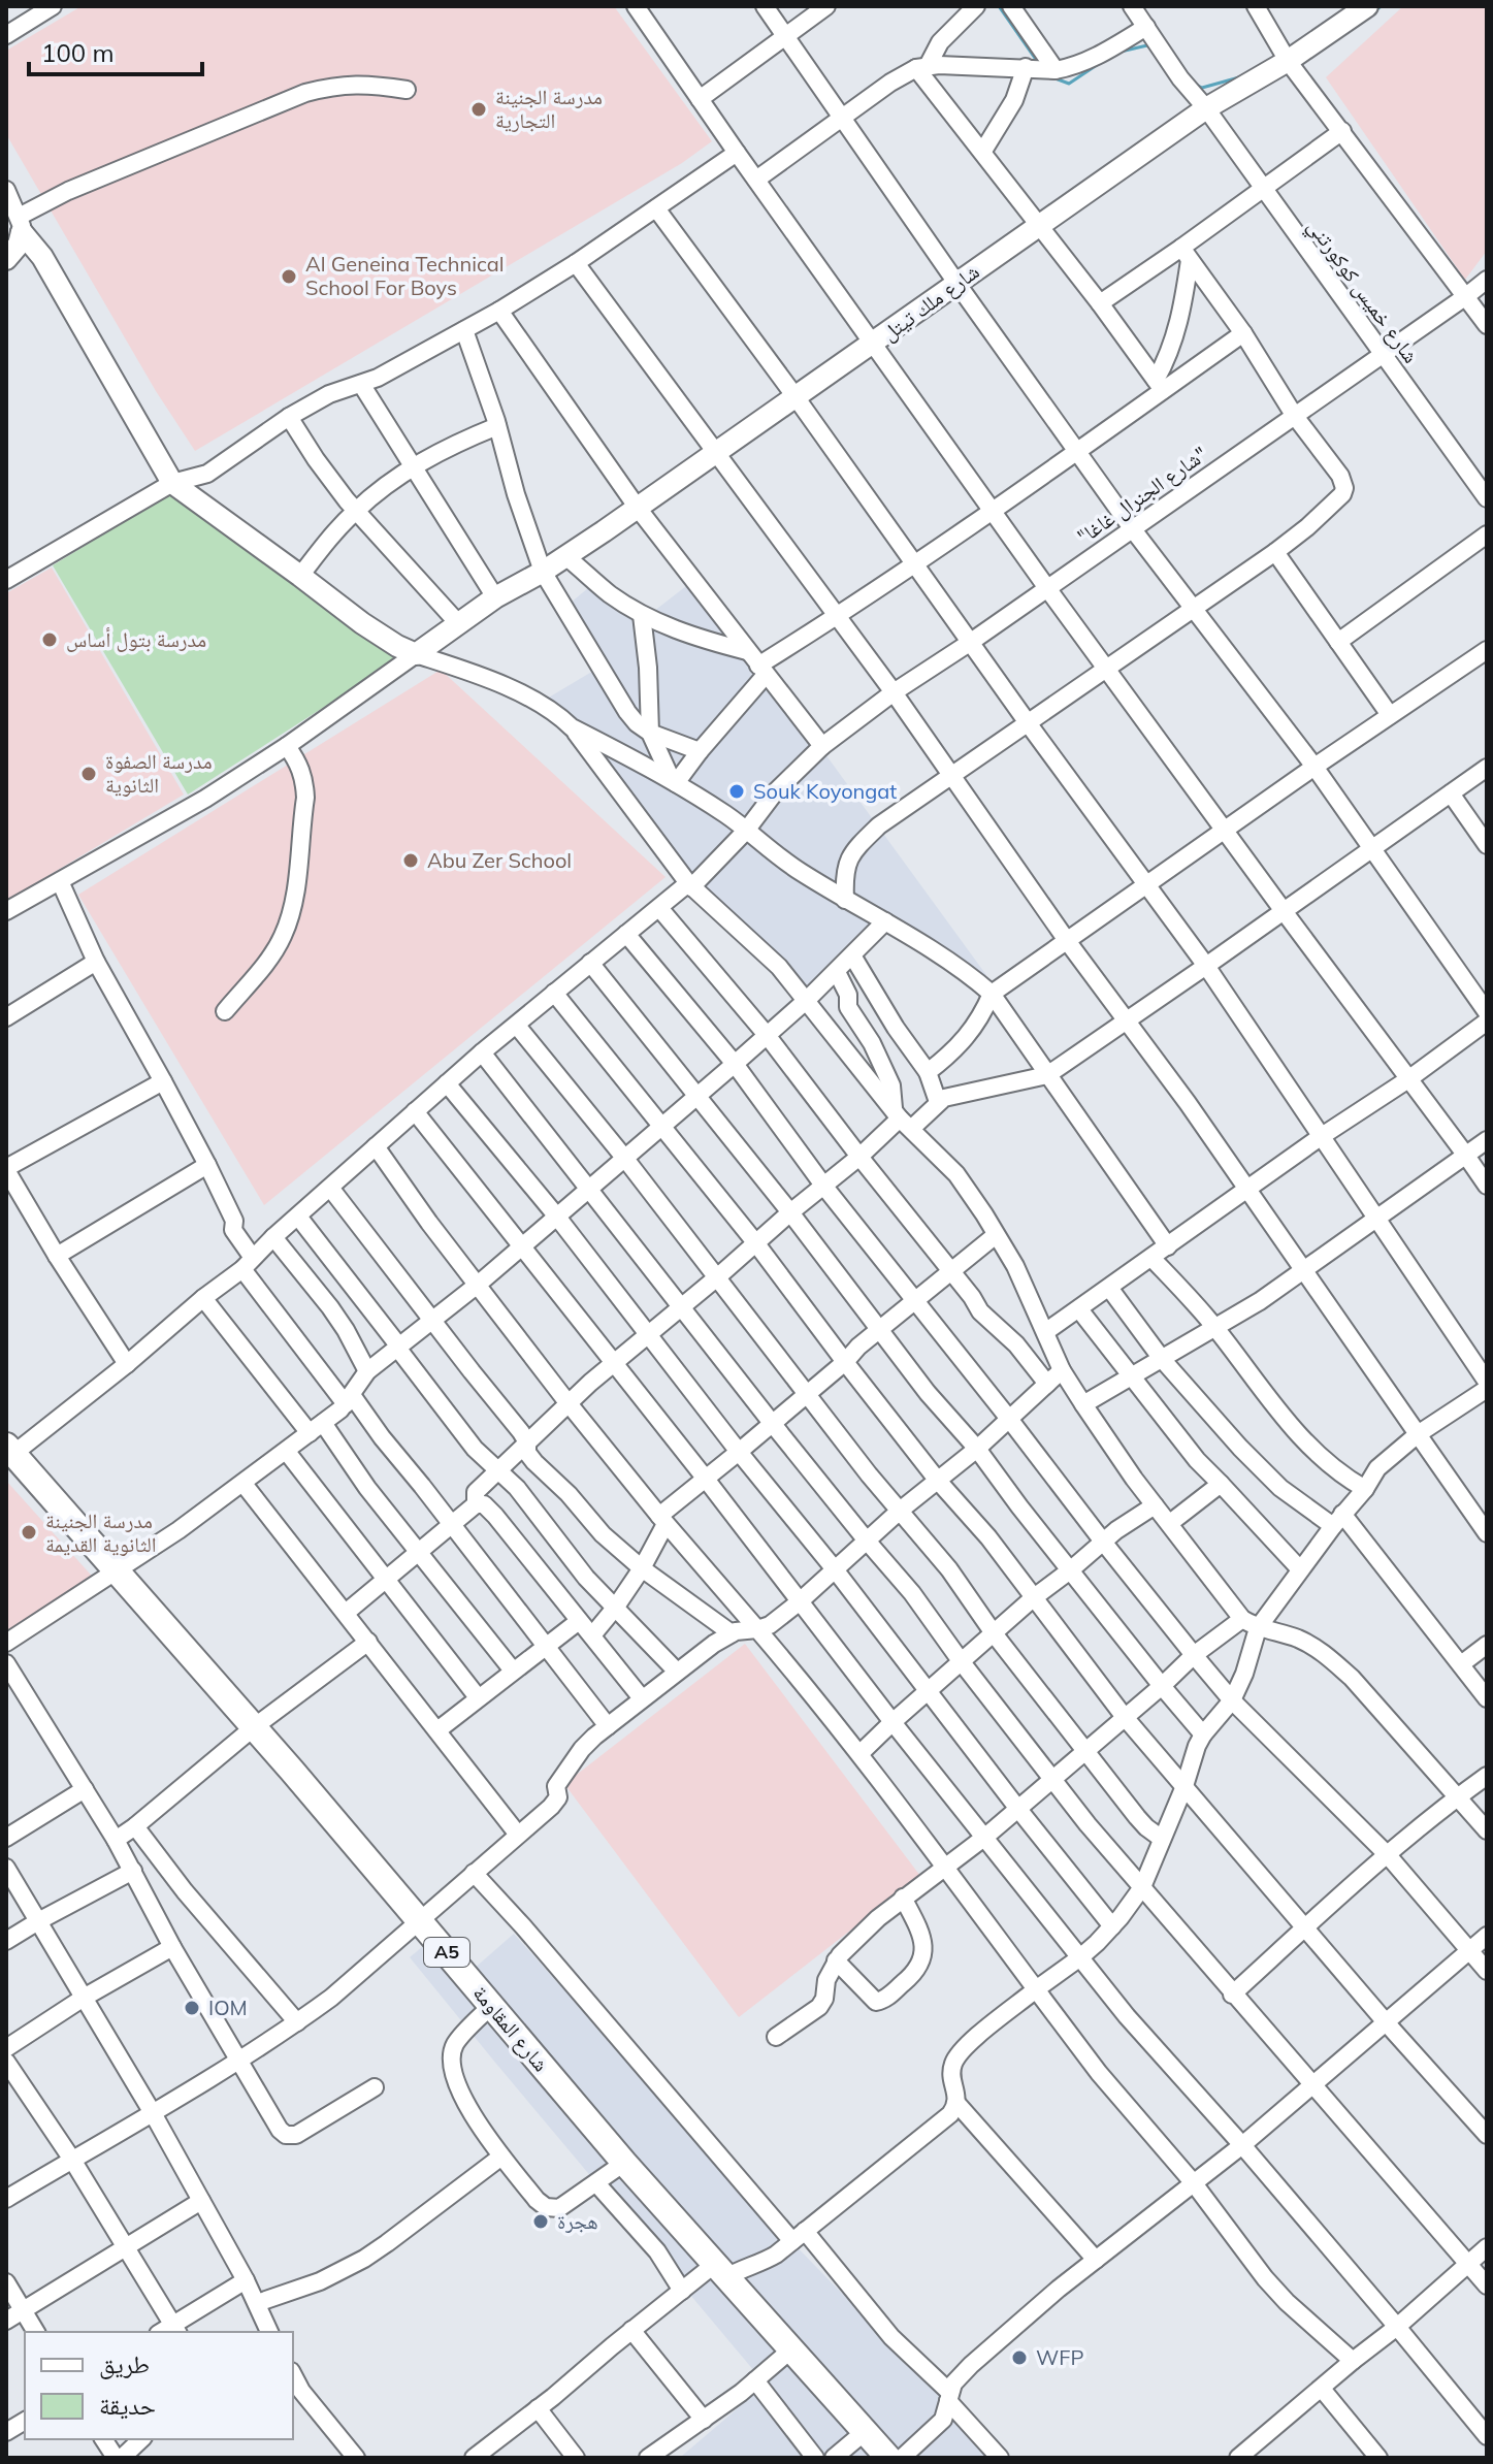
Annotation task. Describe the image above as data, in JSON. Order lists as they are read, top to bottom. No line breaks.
{"streets":{"highway":["A5","شارع المقاومة"],"main road":["شارع ملك تيتل"],"street":["شارع خميس كوكورتني","\"شارع الجنرال غاغا\""]},"crossings":[["شارع خميس كوكورتني","شارع ملك تيتل"],["شارع خميس كوكورتني","\"شارع الجنرال غاغا\""],["\"شارع الجنرال غاغا\"","شارع المقاومة"]],"places":["مدرسة الجنينة التجارية","Al Geneina Technical School For Boys","مدرسة بتول أساس","مدرسة الصفوة الثانوية","Souk Koyongat","Abu Zer School","مدرسة الجنينة الثانوية القديمة","IOM","هجرة","WFP"],"legend":["طريق","حديقة"],"scale_bar":"100 m"}
